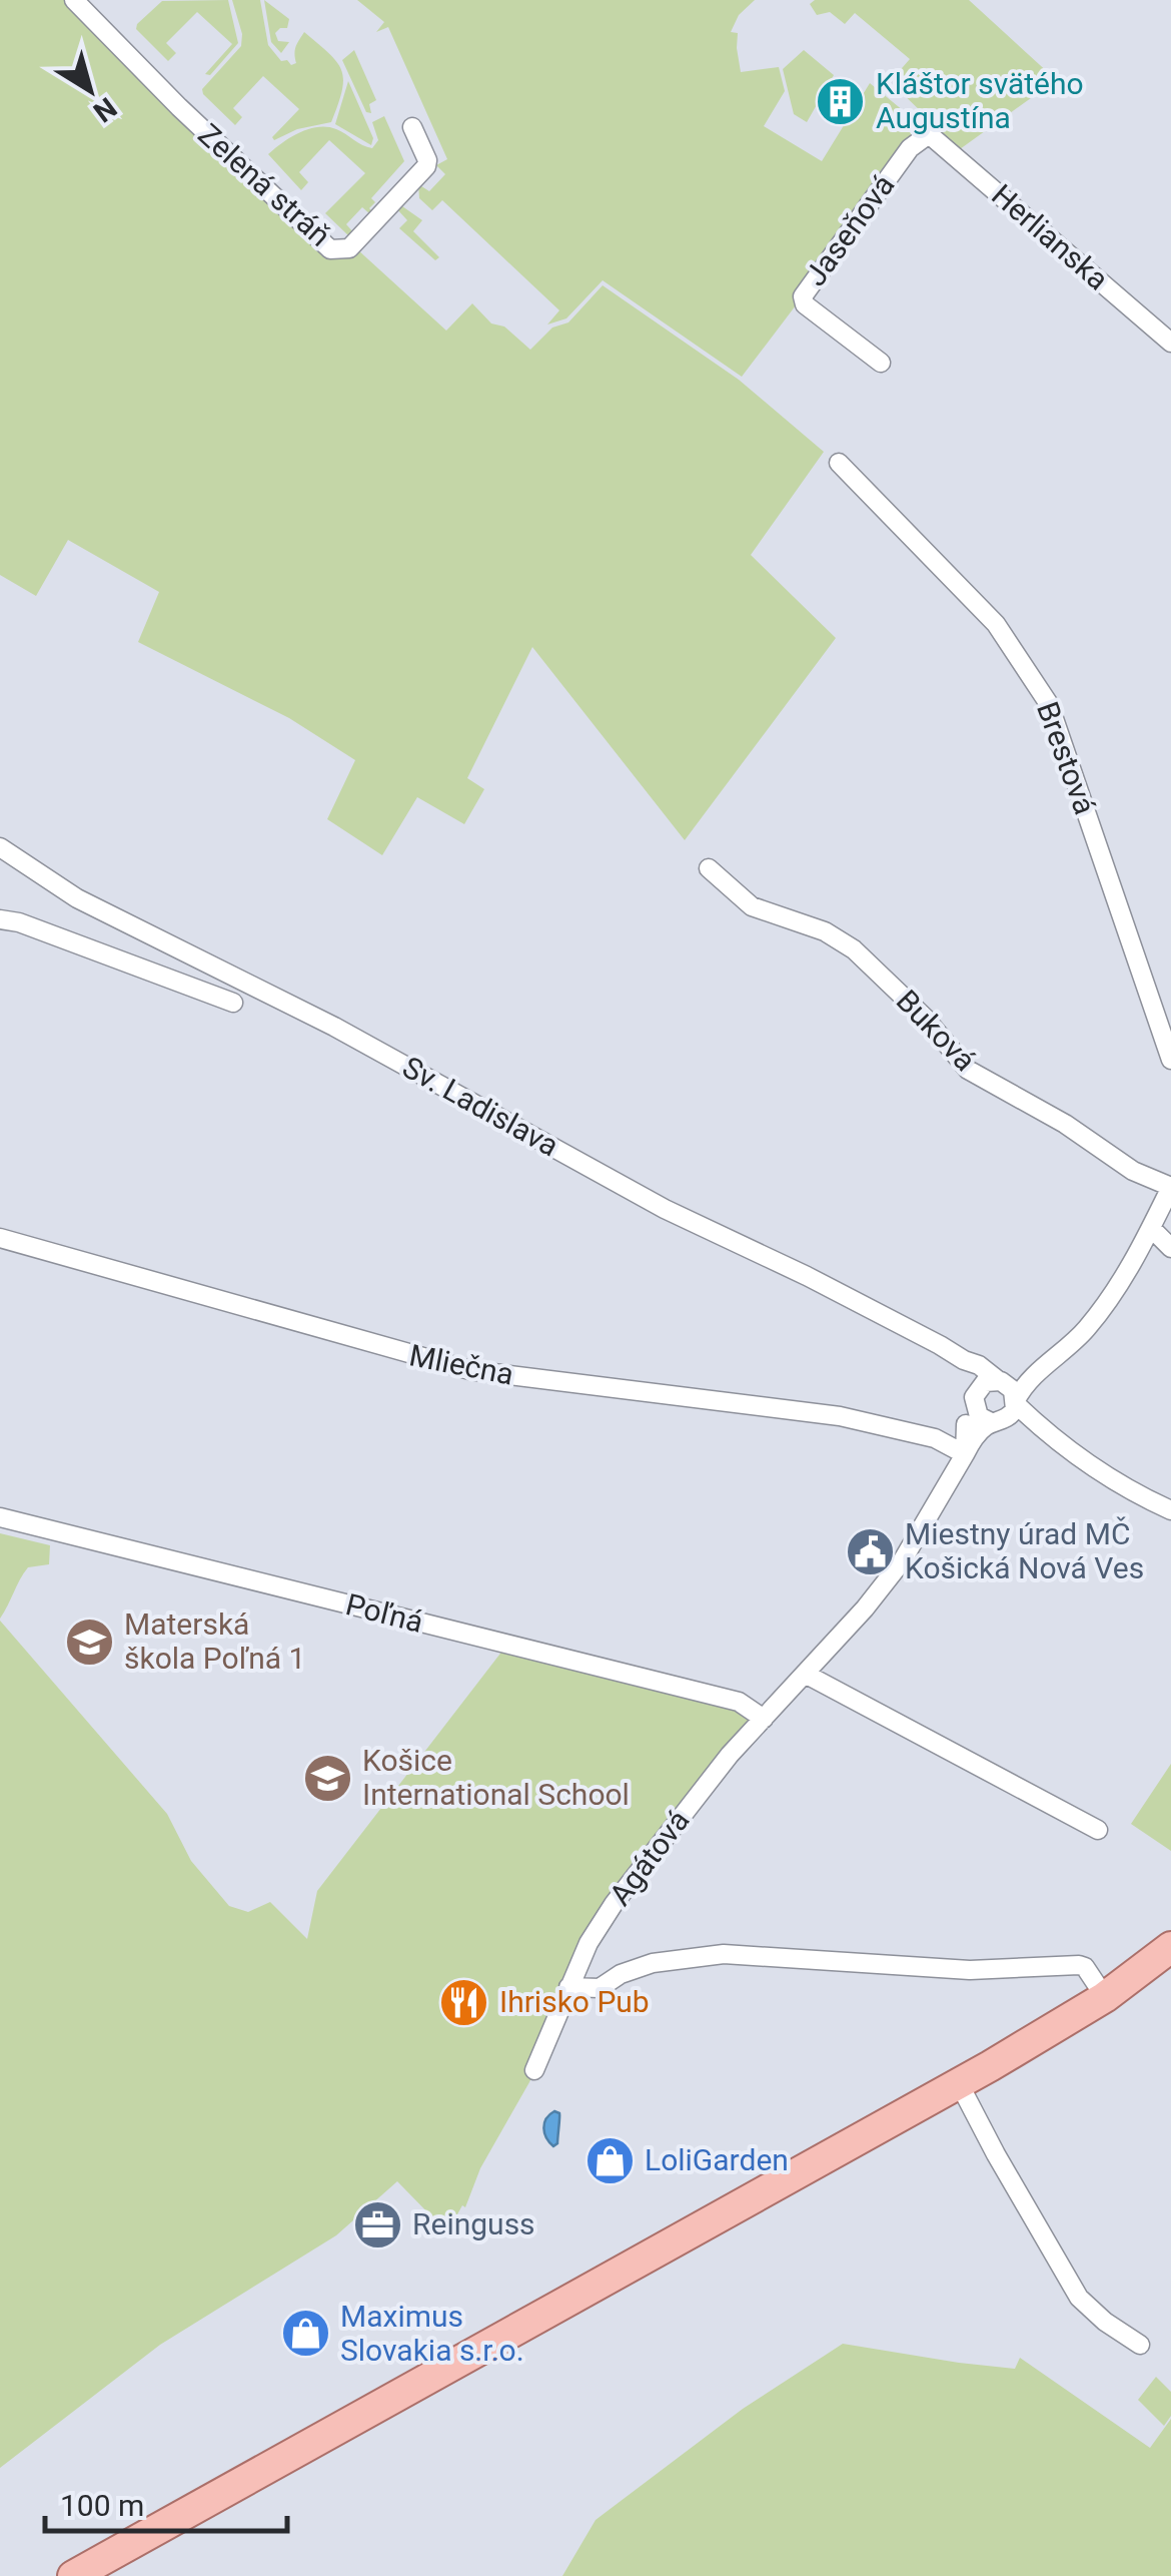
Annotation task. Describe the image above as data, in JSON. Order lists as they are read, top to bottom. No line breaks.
{"streets":{"street":["Zelená stráň","Jaseňová","Herlianska","Brestová","Buková","Sv. Ladislava","Mliečna","Poľná","Agátová"]},"crossings":[["Jaseňová","Herlianska"],["Sv. Ladislava","Agátová"],["Mliečna","Agátová"],["Poľná","Agátová"]],"places":{"building":["Kláštor svätého Augustína"],"public building":["Miestny úrad MČ Košická Nová Ves"],"school or university":["Materská škola Poľná 1","Košice International School"],"restaurant":["Ihrisko Pub"],"shop":["LoliGarden","Maximus Slovakia s.r.o."],"office":["Reinguss"]},"scale_bar":"100 m","north":"bottom right"}
